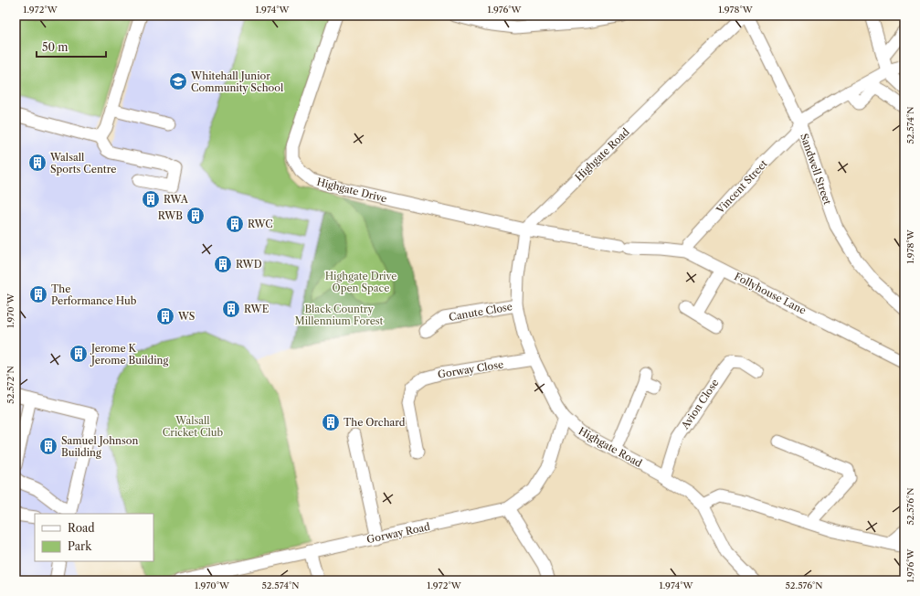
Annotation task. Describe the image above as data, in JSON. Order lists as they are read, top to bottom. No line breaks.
{"streets":{"street":["Highgate Road","Sandwell Street","Vincent Street","Highgate Drive","Follyhouse Lane","Canute Close","Gorway Close","Avion Close","Gorway Road"]},"crossings":[["Highgate Road","Sandwell Street"],["Highgate Road","Highgate Drive"],["Highgate Road","Follyhouse Lane"],["Highgate Road","Canute Close"],["Highgate Road","Gorway Close"],["Highgate Road","Avion Close"],["Highgate Road","Gorway Road"],["Sandwell Street","Vincent Street"],["Vincent Street","Follyhouse Lane"],["Highgate Drive","Follyhouse Lane"]],"parks":["Highgate Drive Open Space","Black Country Millennium Forest","Walsall Cricket Club"],"places":{"school or university":["Whitehall Junior Community School"],"building":["Walsall Sports Centre","RWA","RWB","RWC","RWD","The Performance Hub","RWE","WS","Jerome K Jerome Building","The Orchard","Samuel Johnson Building"]},"legend":["Road","Park"],"scale_bar":"50 m","coordinates":["1.972°W","1.974°W","1.976°W","1.978°W","52.574°N","1.970°W","52.572°N","52.576°N"]}
